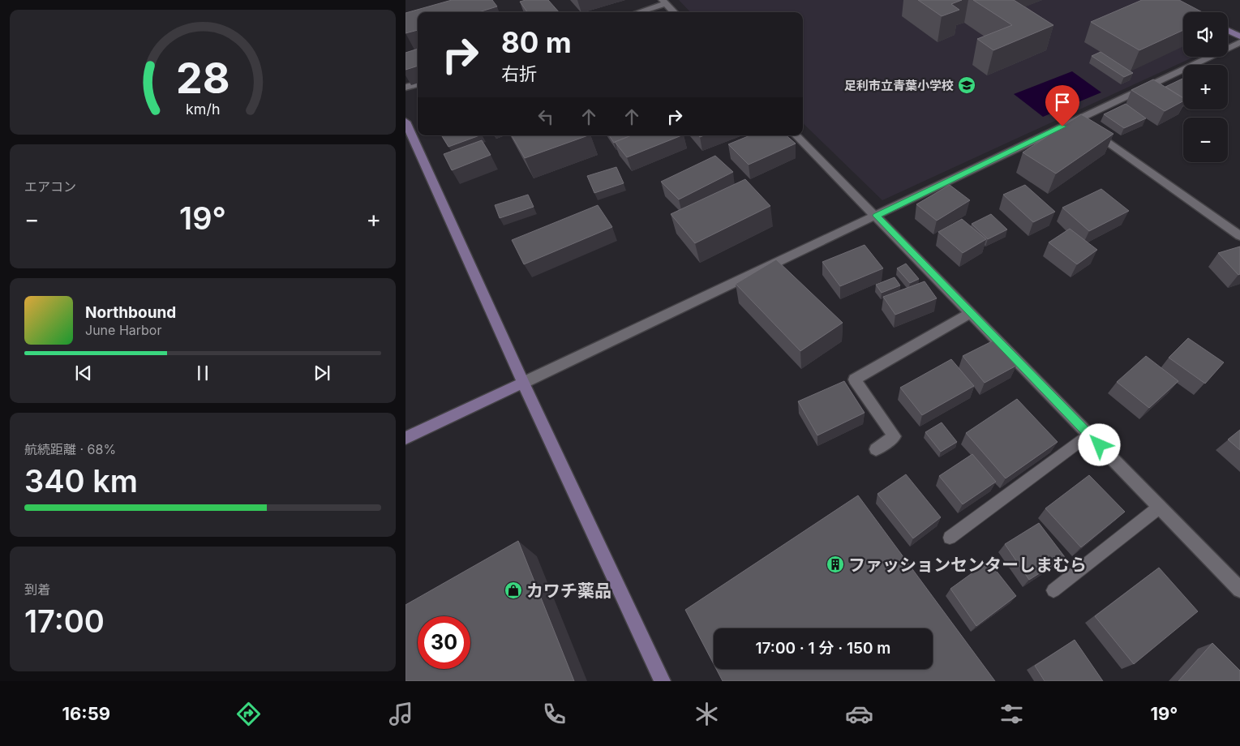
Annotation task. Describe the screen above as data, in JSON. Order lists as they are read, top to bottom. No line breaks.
{"places":{"school or university":["足利市立青葉小学校"],"building":["ファッションセンターしまむら"],"shop":["カワチ薬品"]},"page":{"map_buttons":["+","−"],"turn":["80 m","右折"],"tile":["エアコン",["航続距離 · 68%","340 km"],["到着","17:00"]],"heat":["−","19°","+"],"song":["Northbound","June Harbor"],"limit":"30","trip":"17:00 · 1 分 · 150 m","tabs":["16:59","19°"],"gauge":["28","km/h"]}}
